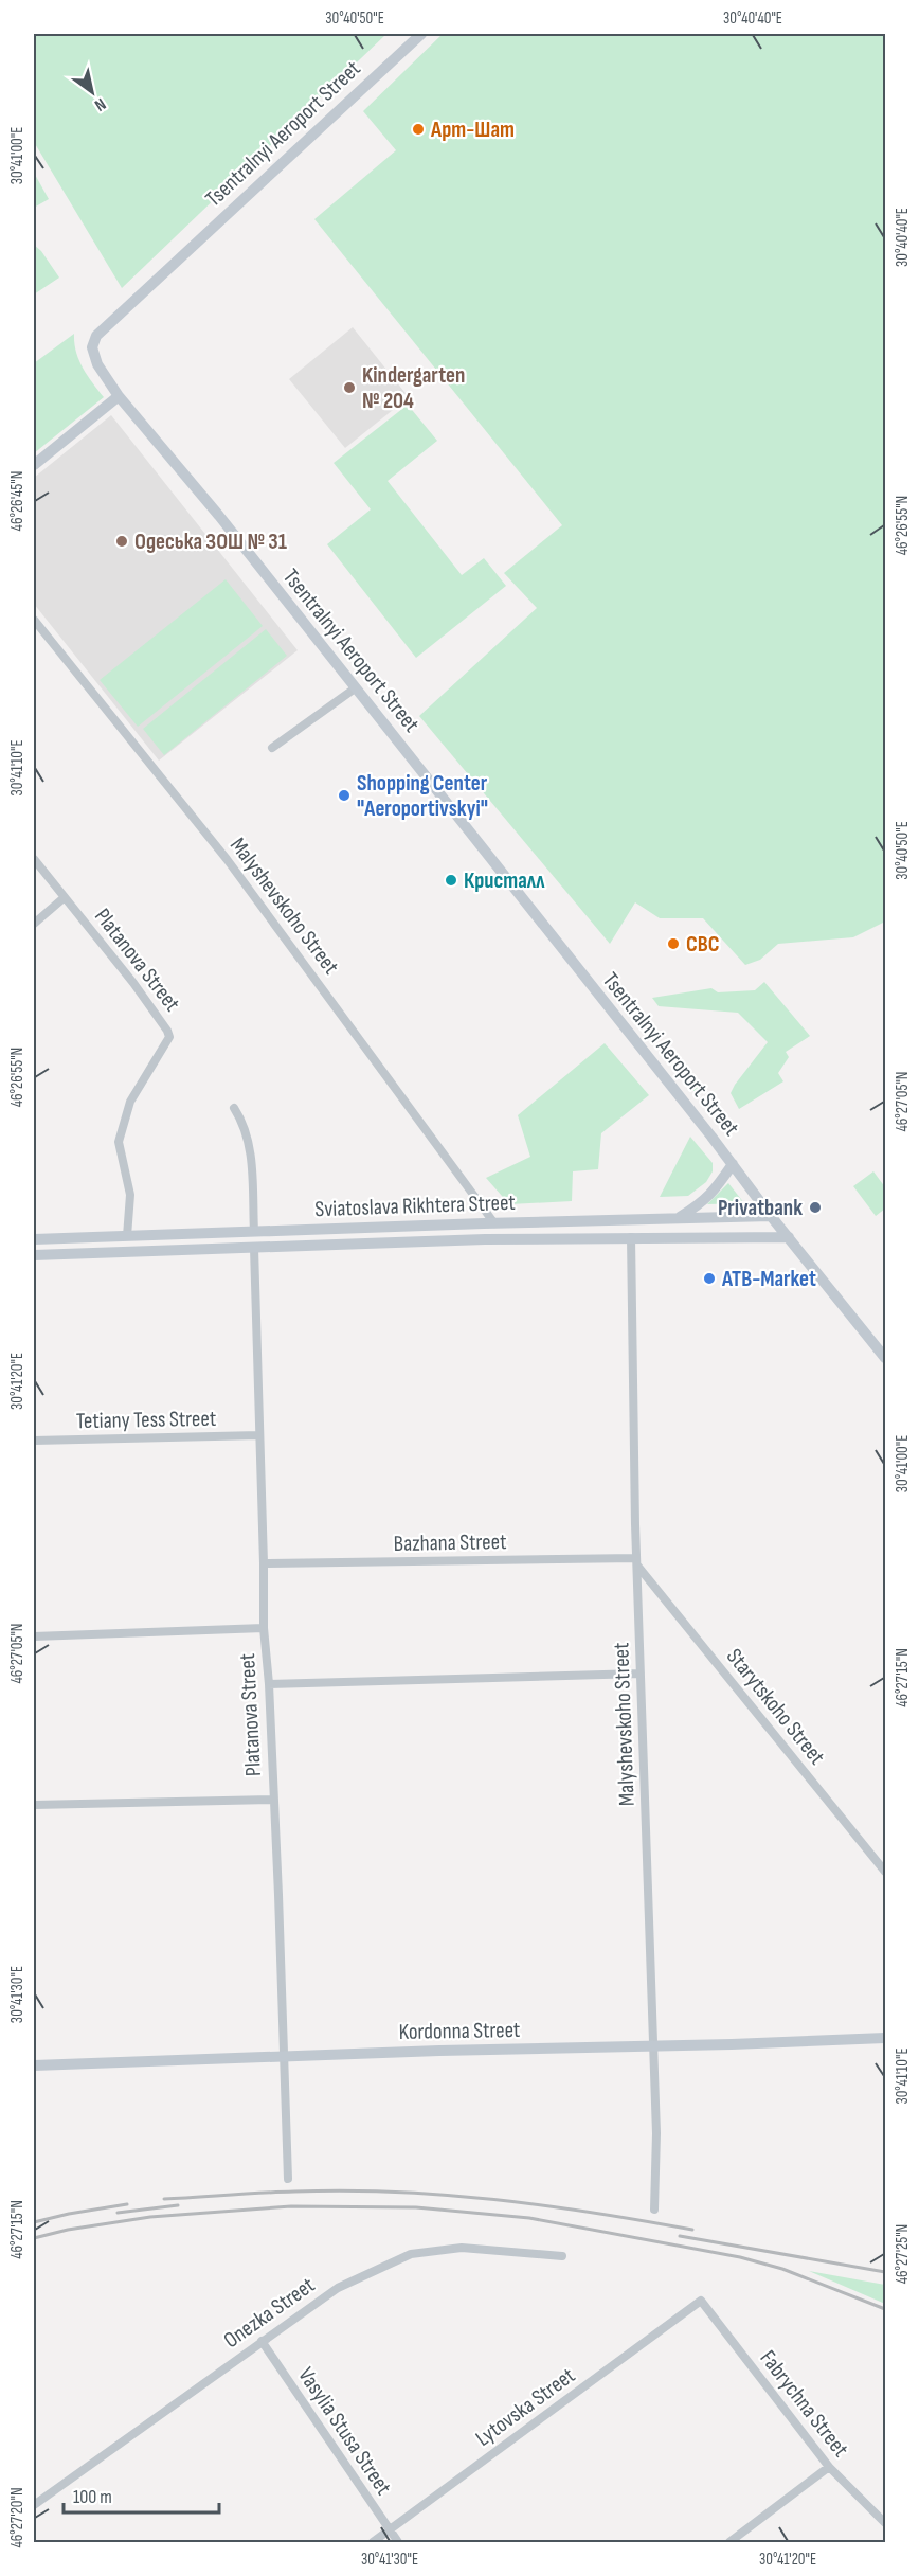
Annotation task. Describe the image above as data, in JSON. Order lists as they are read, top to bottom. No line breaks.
{"streets":{"main road":["Tsentralnyi Aeroport Street","Sviatoslava Rikhtera Street","Kordonna Street"],"street":["Malyshevskoho Street","Platanova Street","Tetiany Tess Street","Bazhana Street","Starytskoho Street","Onezka Street","Fabrychna Street","Lytovska Street","Vasylia Stusa Street"]},"crossings":[["Tsentralnyi Aeroport Street","Sviatoslava Rikhtera Street"],["Malyshevskoho Street","Sviatoslava Rikhtera Street"],["Malyshevskoho Street","Bazhana Street"],["Malyshevskoho Street","Starytskoho Street"],["Malyshevskoho Street","Kordonna Street"],["Platanova Street","Sviatoslava Rikhtera Street"],["Platanova Street","Tetiany Tess Street"],["Platanova Street","Bazhana Street"],["Platanova Street","Kordonna Street"],["Bazhana Street","Starytskoho Street"],["Onezka Street","Vasylia Stusa Street"],["Fabrychna Street","Lytovska Street"],["Lytovska Street","Vasylia Stusa Street"]],"places":["Арт-Шат","Kindergarten № 204","Одеська ЗОШ № 31","Shopping Center \"Aeroportivskyi\"","Кристалл","СВС","Privatbank","ATB-Market"],"scale_bar":"100 m","north":"bottom right","coordinates":["30°40'50\"E","30°40'40\"E","30°41'00\"E","46°26'45\"N","46°26'55\"N","30°41'10\"E","46°27'05\"N","30°41'20\"E","46°27'15\"N","30°41'30\"E","46°27'25\"N","46°27'20\"N"]}
